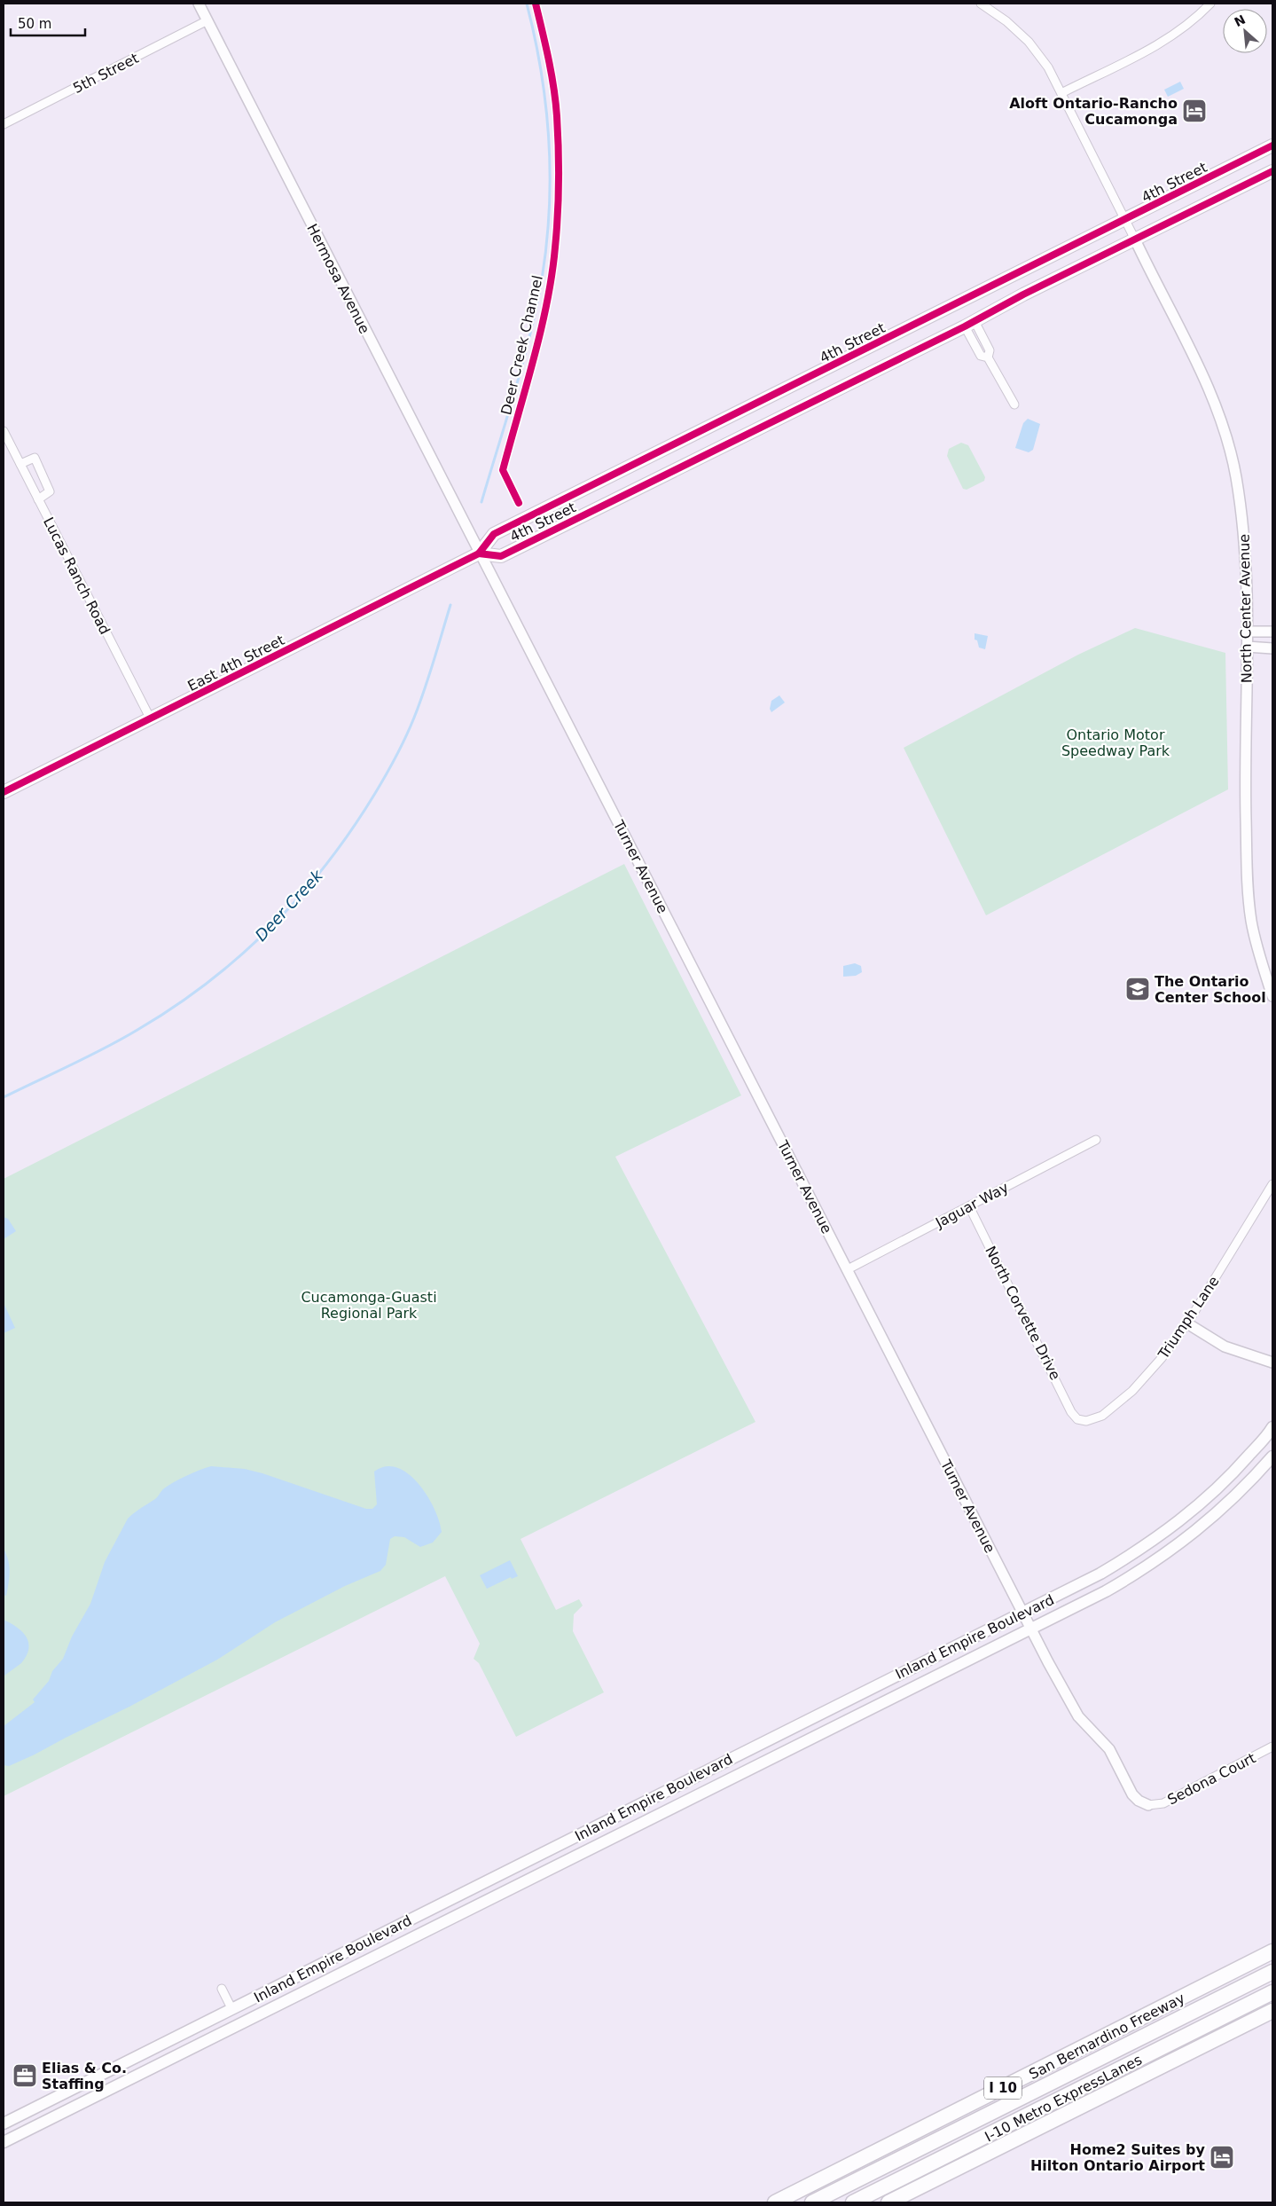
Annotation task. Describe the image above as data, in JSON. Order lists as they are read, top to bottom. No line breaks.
{"streets":{"highway":["San Bernardino Freeway","I 10","I-10 Metro ExpressLanes"],"main road":["4th Street","East 4th Street","Inland Empire Boulevard"],"street":["5th Street","Hermosa Avenue","Lucas Ranch Road","North Center Avenue","Turner Avenue","Jaguar Way","North Corvette Drive","Triumph Lane","Sedona Court"],"cycle path":["Deer Creek Channel"]},"crossings":[["5th Street","Hermosa Avenue"],["4th Street","Hermosa Avenue"],["4th Street","North Center Avenue"],["4th Street","East 4th Street"],["4th Street","Turner Avenue"],["Hermosa Avenue","East 4th Street"],["Hermosa Avenue","Turner Avenue"],["Lucas Ranch Road","East 4th Street"],["East 4th Street","Turner Avenue"],["Turner Avenue","Jaguar Way"],["Turner Avenue","Inland Empire Boulevard"],["Turner Avenue","Sedona Court"],["Jaguar Way","North Corvette Drive"],["North Corvette Drive","Triumph Lane"]],"water":["Deer Creek"],"parks":["Ontario Motor Speedway Park","Cucamonga-Guasti Regional Park"],"places":{"hotel":["Aloft Ontario-Rancho Cucamonga","Home2 Suites by Hilton Ontario Airport"],"school or university":["The Ontario Center School"],"office":["Elias & Co. Staffing"]},"scale_bar":"50 m","north":"top left"}
